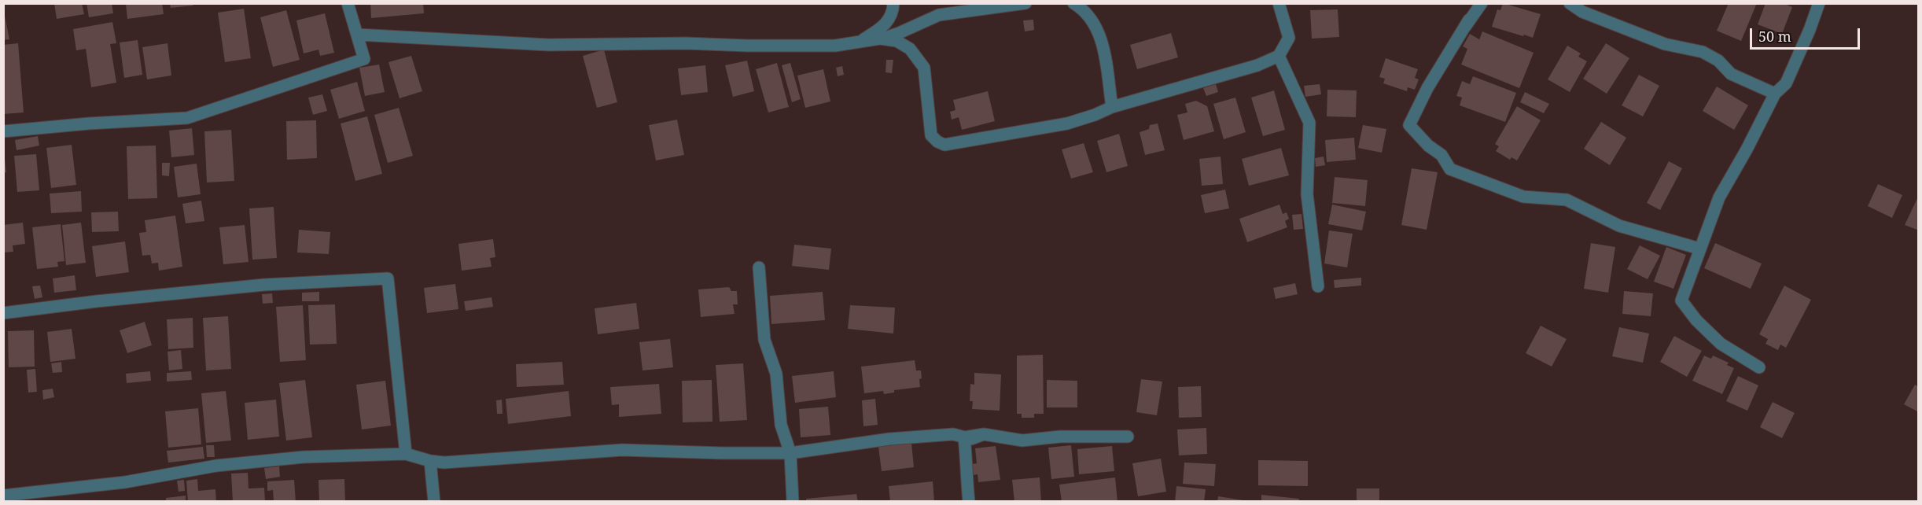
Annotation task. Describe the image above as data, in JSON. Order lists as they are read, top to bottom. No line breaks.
{"scale_bar":"50 m"}
